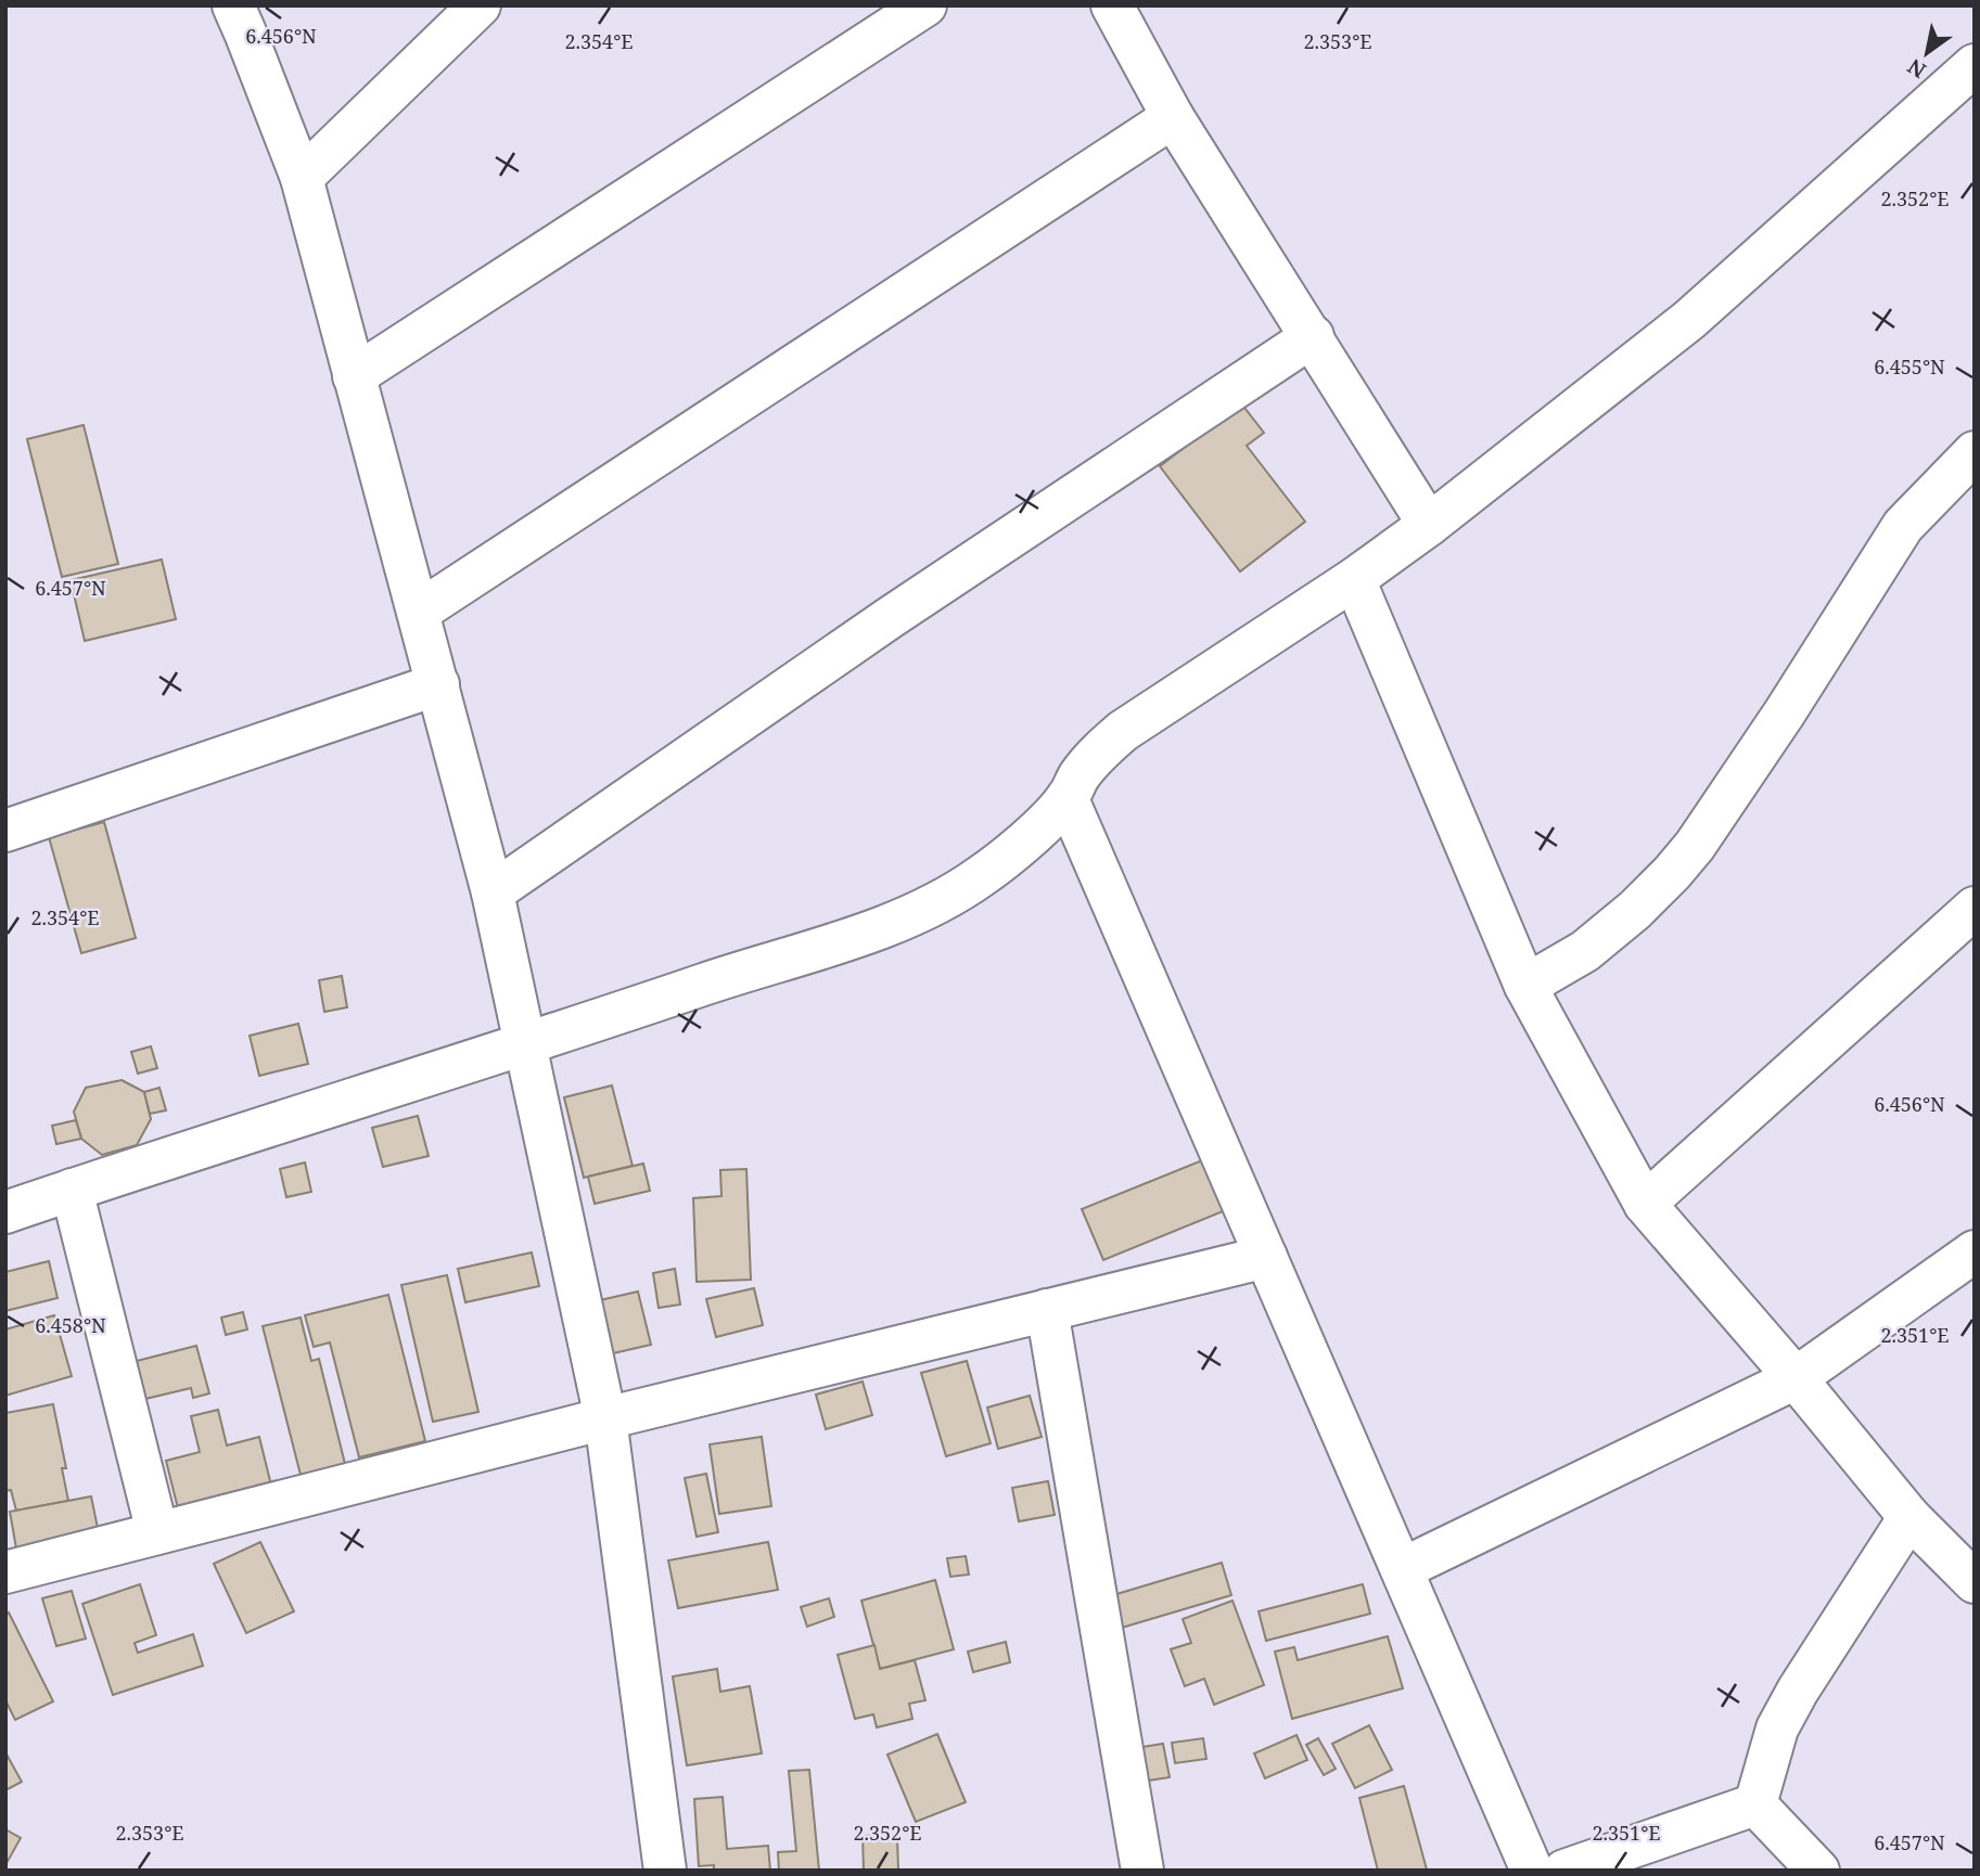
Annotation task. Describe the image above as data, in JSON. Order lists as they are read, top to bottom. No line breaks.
{"north":"bottom left","coordinates":["6.456°N","2.354°E","2.353°E","2.352°E","6.455°N","6.457°N","6.458°N","2.351°E"]}
